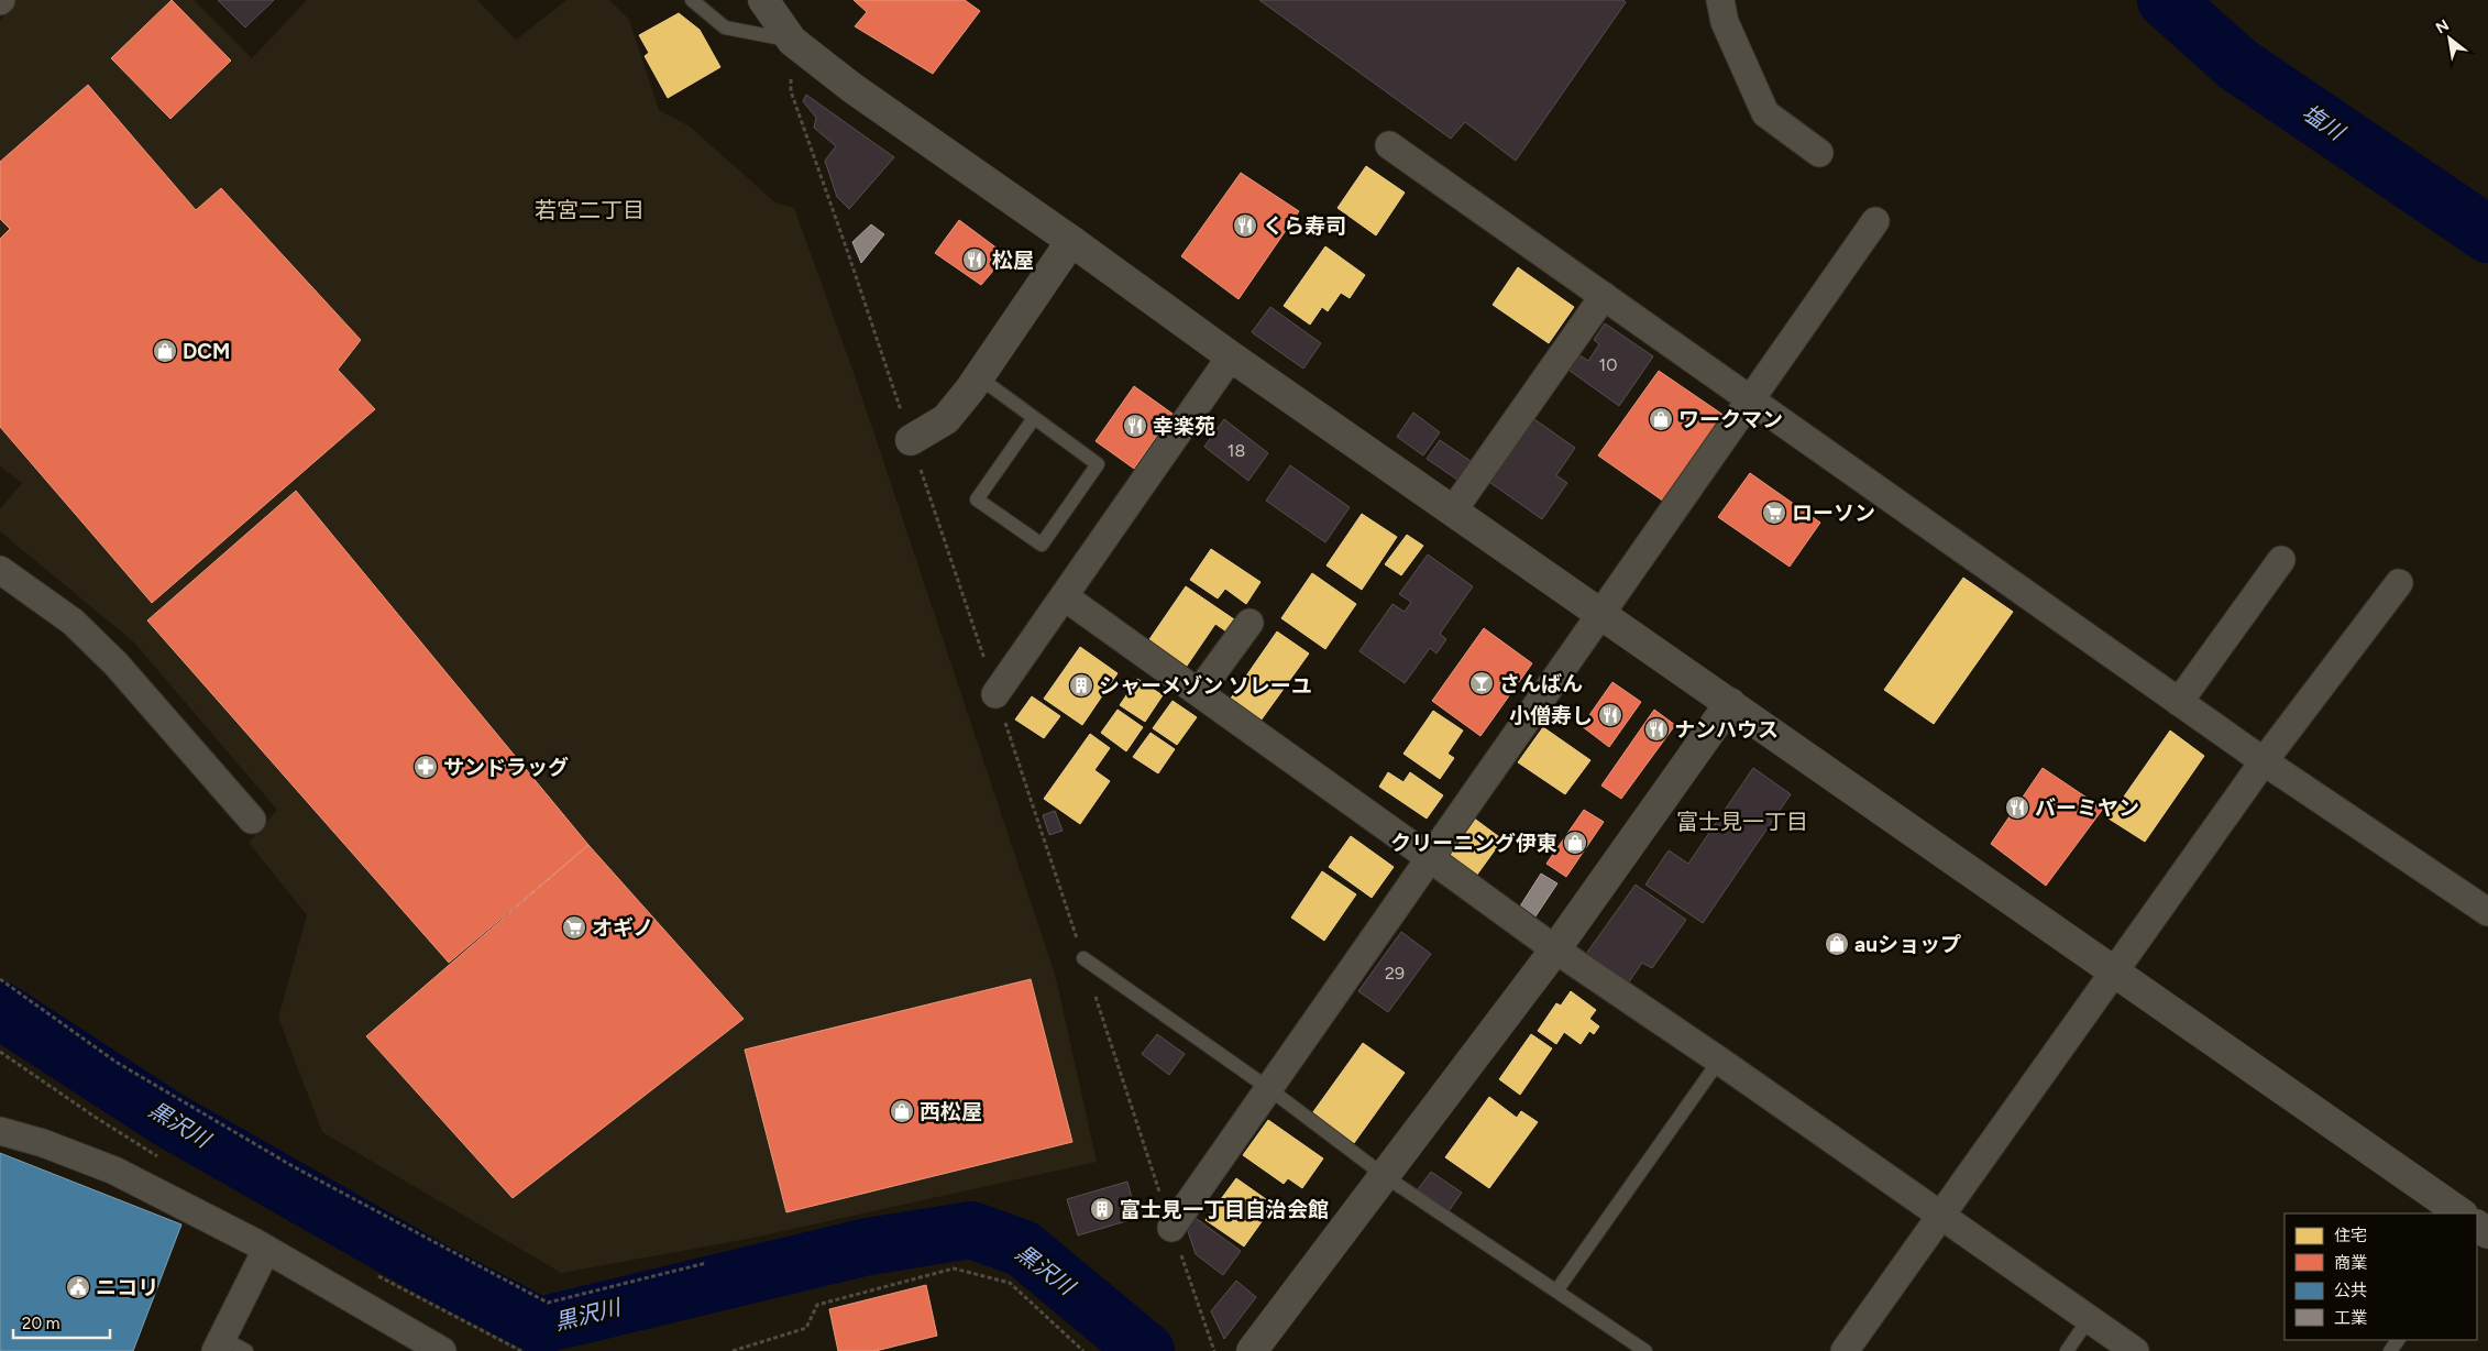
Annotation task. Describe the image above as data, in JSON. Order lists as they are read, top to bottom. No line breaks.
{"districts":["若宮二丁目","富士見一丁目"],"water":["塩川","黒沢川"],"places":{"restaurant":["くら寿司","松屋","幸楽苑","小僧寿し","ナンハウス","バーミヤン"],"shop":["DCM","ワークマン","クリーニング伊東","auショップ","西松屋"],"supermarket":["ローソン","オギノ"],"bar":["さんばん"],"building":["シャーメゾン ソレーユ","富士見一丁目自治会館"],"pharmacy":["サンドラッグ"],"public building":["ニコリ"]},"house_numbers":["10","18","29"],"legend":["住宅","商業","公共","工業"],"scale_bar":"20 m","north":"top left"}
